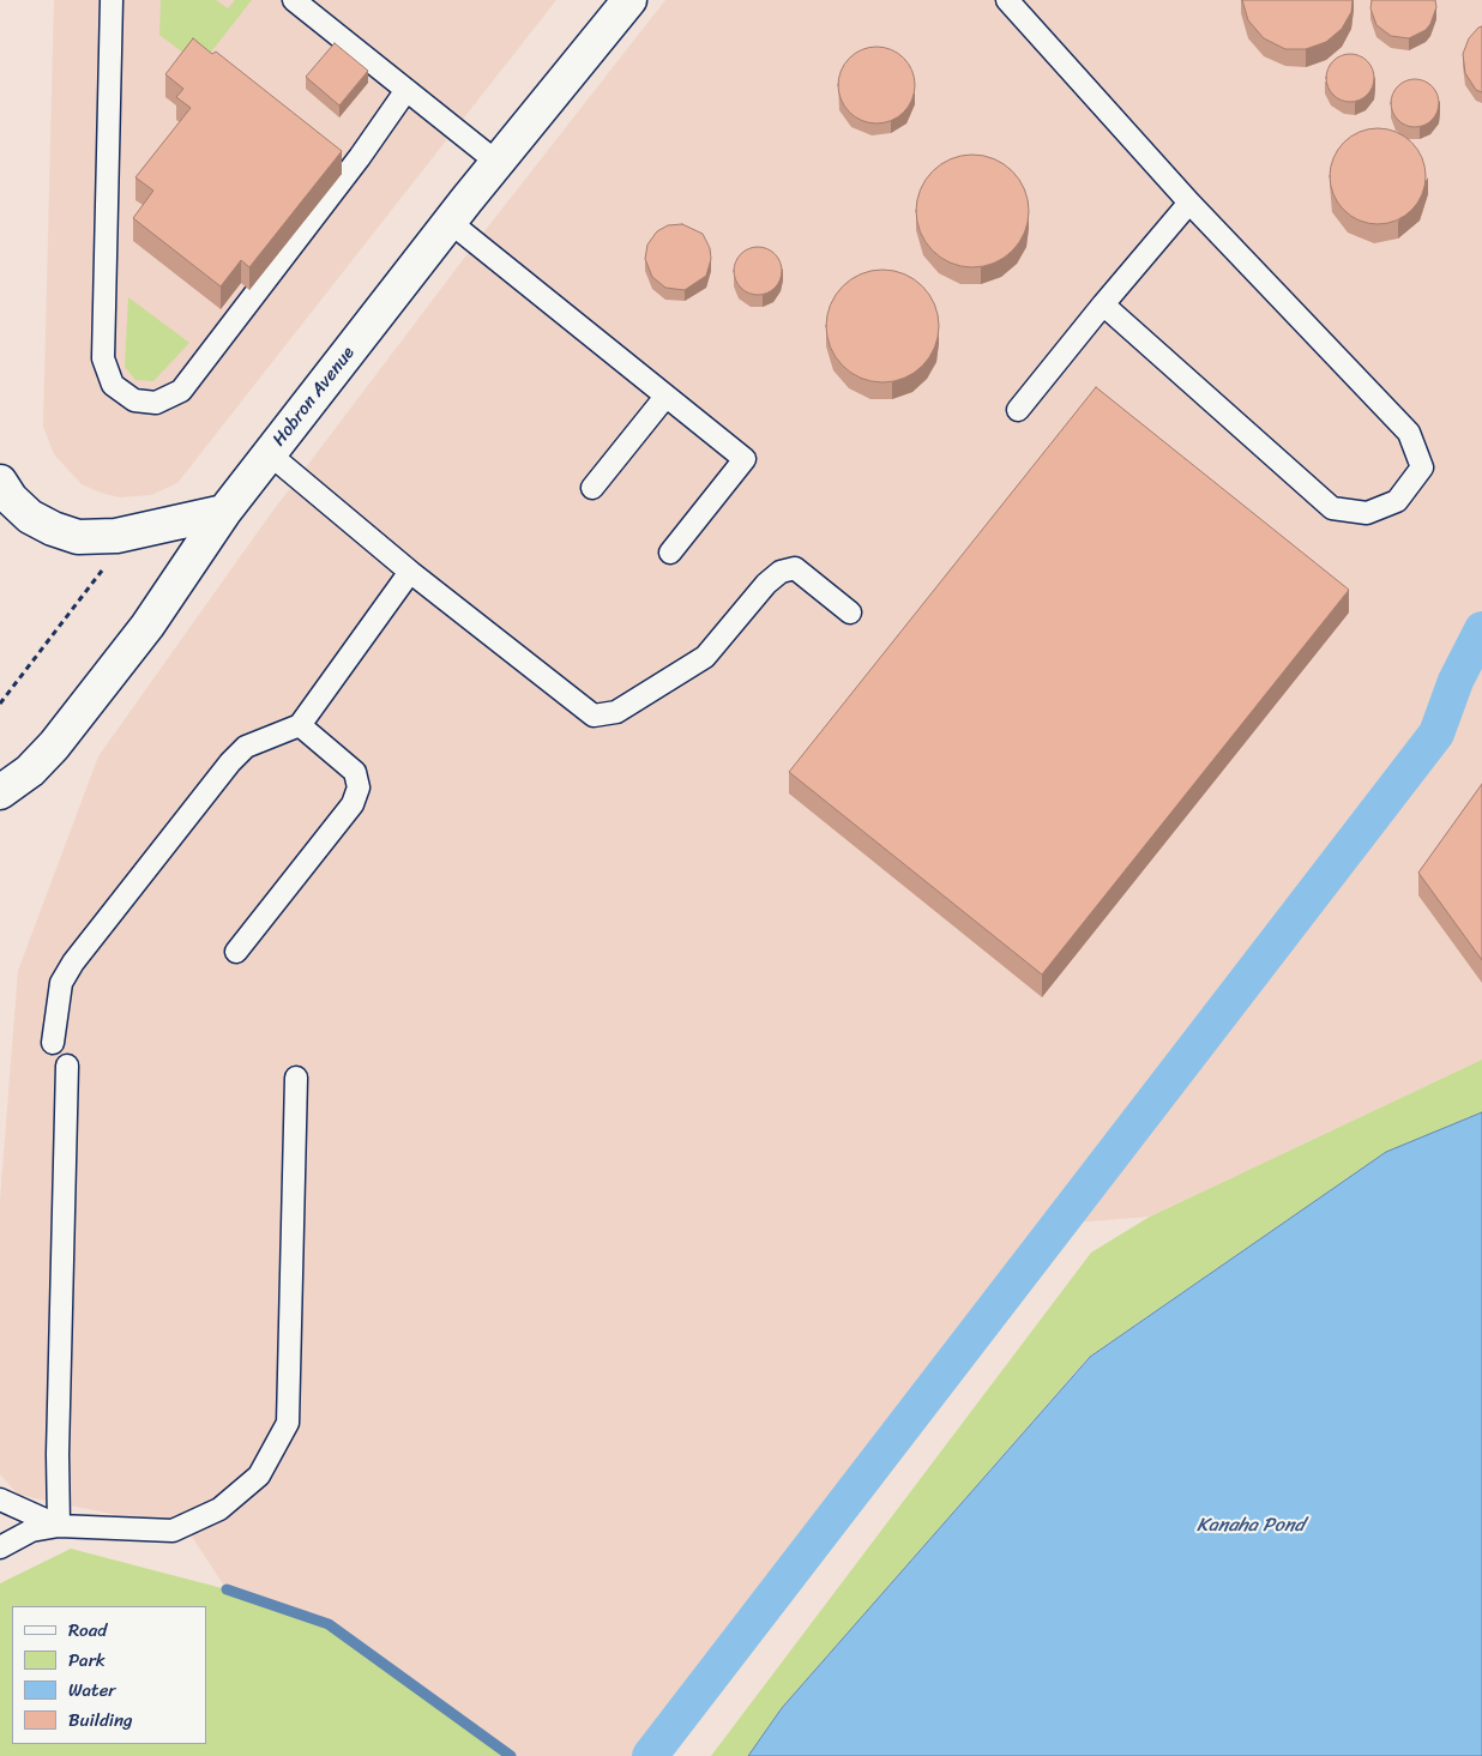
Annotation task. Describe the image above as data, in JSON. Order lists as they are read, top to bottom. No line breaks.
{"streets":{"street":["Hobron Avenue"]},"water":["Kanaha Pond"],"legend":["Road","Park","Water","Building"]}
